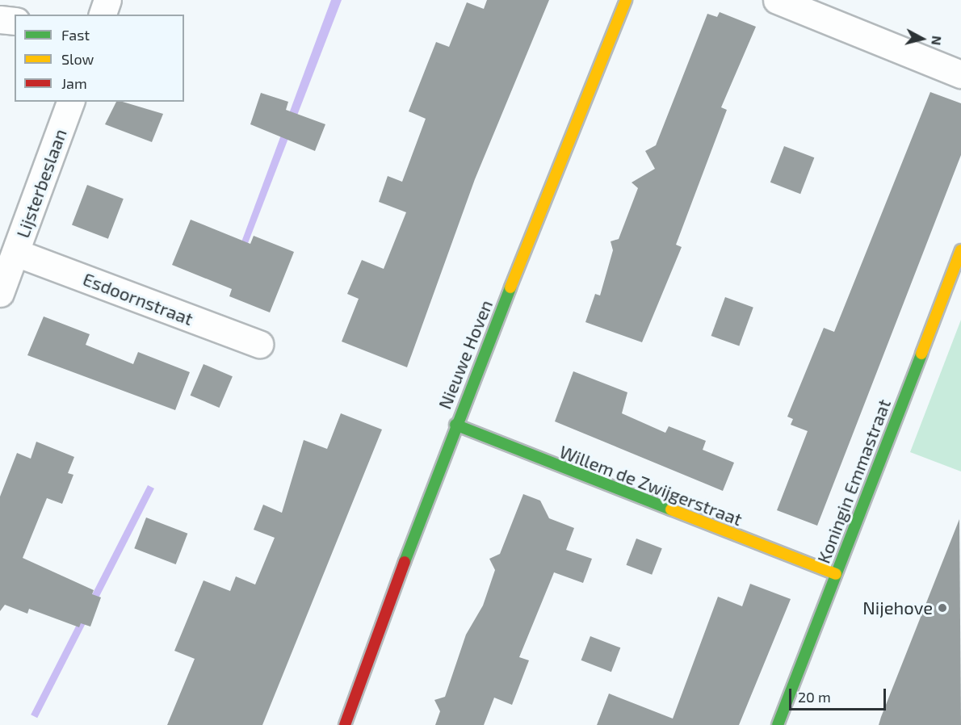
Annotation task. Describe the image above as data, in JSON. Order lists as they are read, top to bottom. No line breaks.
{"streets":{"street":["Lijsterbeslaan","Esdoornstraat","Nieuwe Hoven","Koningin Emmastraat","Willem de Zwijgerstraat"]},"crossings":[["Lijsterbeslaan","Esdoornstraat"],["Nieuwe Hoven","Willem de Zwijgerstraat"],["Koningin Emmastraat","Willem de Zwijgerstraat"]],"places":["Nijehove"],"legend":["Fast","Slow","Jam"],"scale_bar":"20 m","north":"right"}
